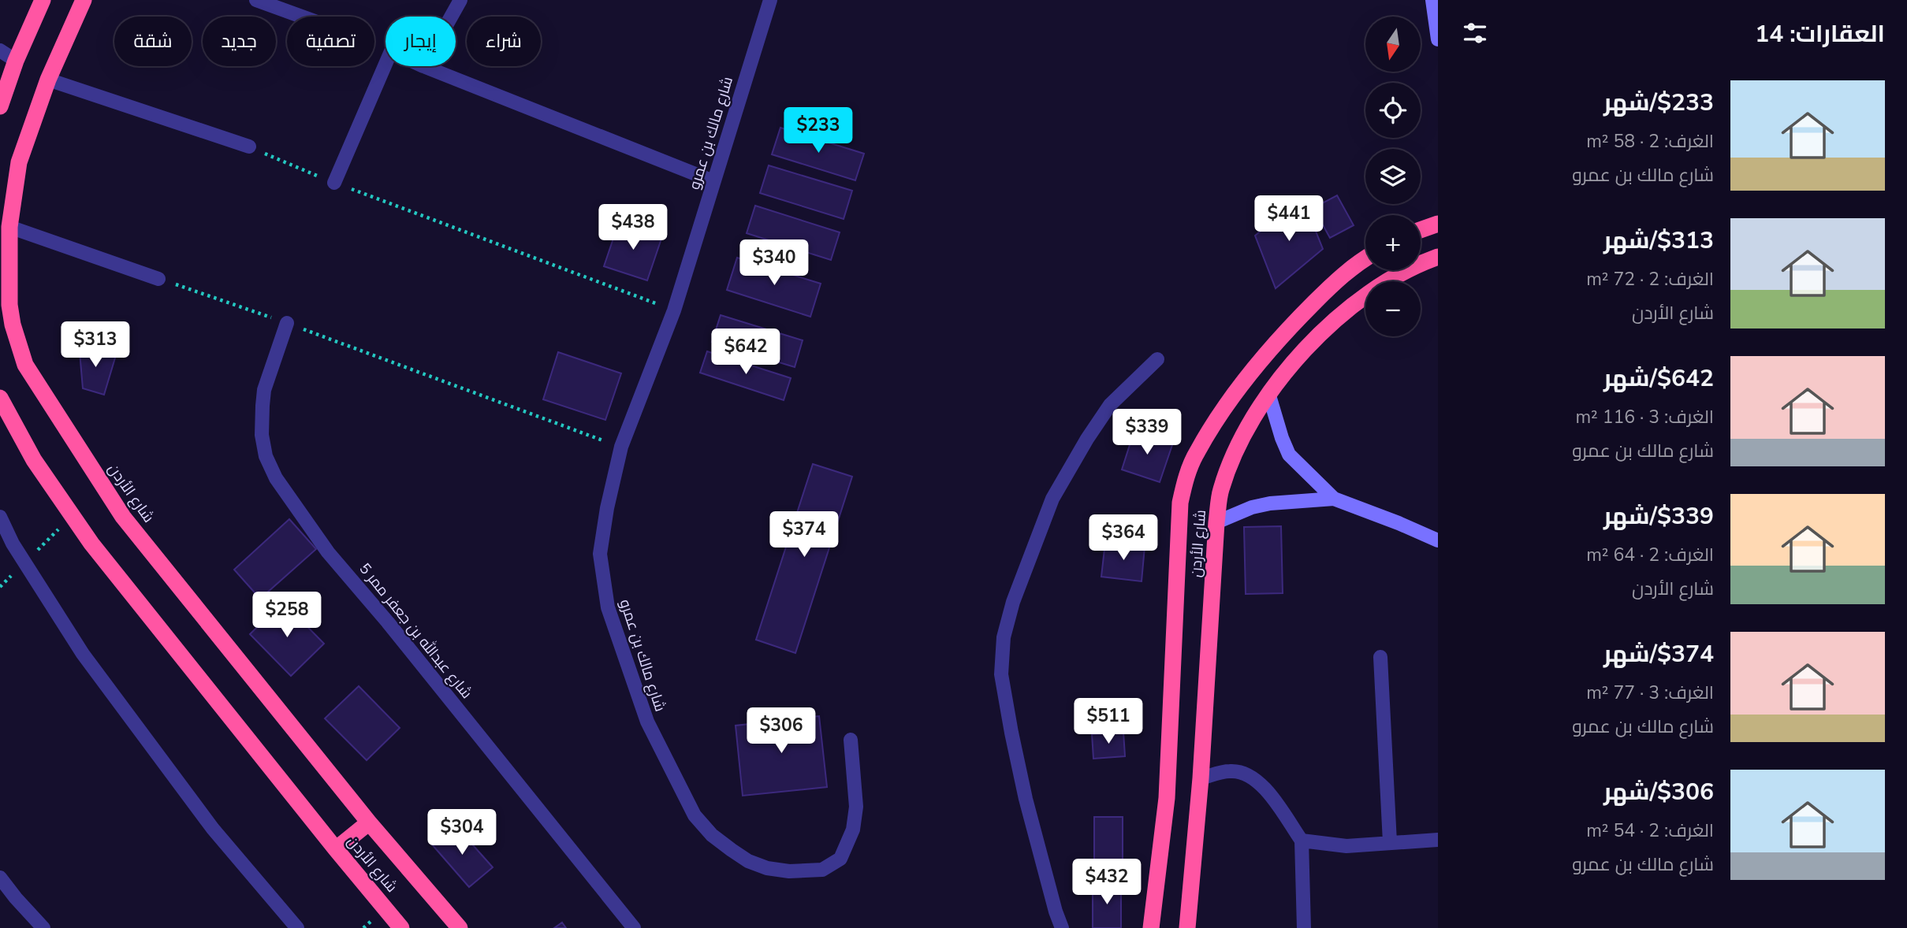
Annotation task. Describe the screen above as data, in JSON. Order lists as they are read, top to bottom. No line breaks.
{"streets":{"highway":["شارع الأردن"],"street":["شارع مالك بن عمرو","شارع عبدالله بن جعفر ممر 5"]},"north":"bottom","page":{"heading":"العقارات: 14","map_buttons":["+","−"],"chip":["شراء","إيجار","تصفية","جديد","شقة"],"list":[{"name":"$233/شهر","note":"الغرف: 2 · 58 m² · شارع مالك بن عمرو"},{"name":"$313/شهر","note":"الغرف: 2 · 72 m² · شارع الأردن"},{"name":"$642/شهر","note":"الغرف: 3 · 116 m² · شارع مالك بن عمرو"},{"name":"$339/شهر","note":"الغرف: 2 · 64 m² · شارع الأردن"},{"name":"$374/شهر","note":"الغرف: 3 · 77 m² · شارع مالك بن عمرو"},{"name":"$306/شهر","note":"الغرف: 2 · 54 m² · شارع مالك بن عمرو"}],"price":["$233","$441","$438","$340","$313","$642","$339","$374","$364","$258","$511","$306","$304","$432"]}}
